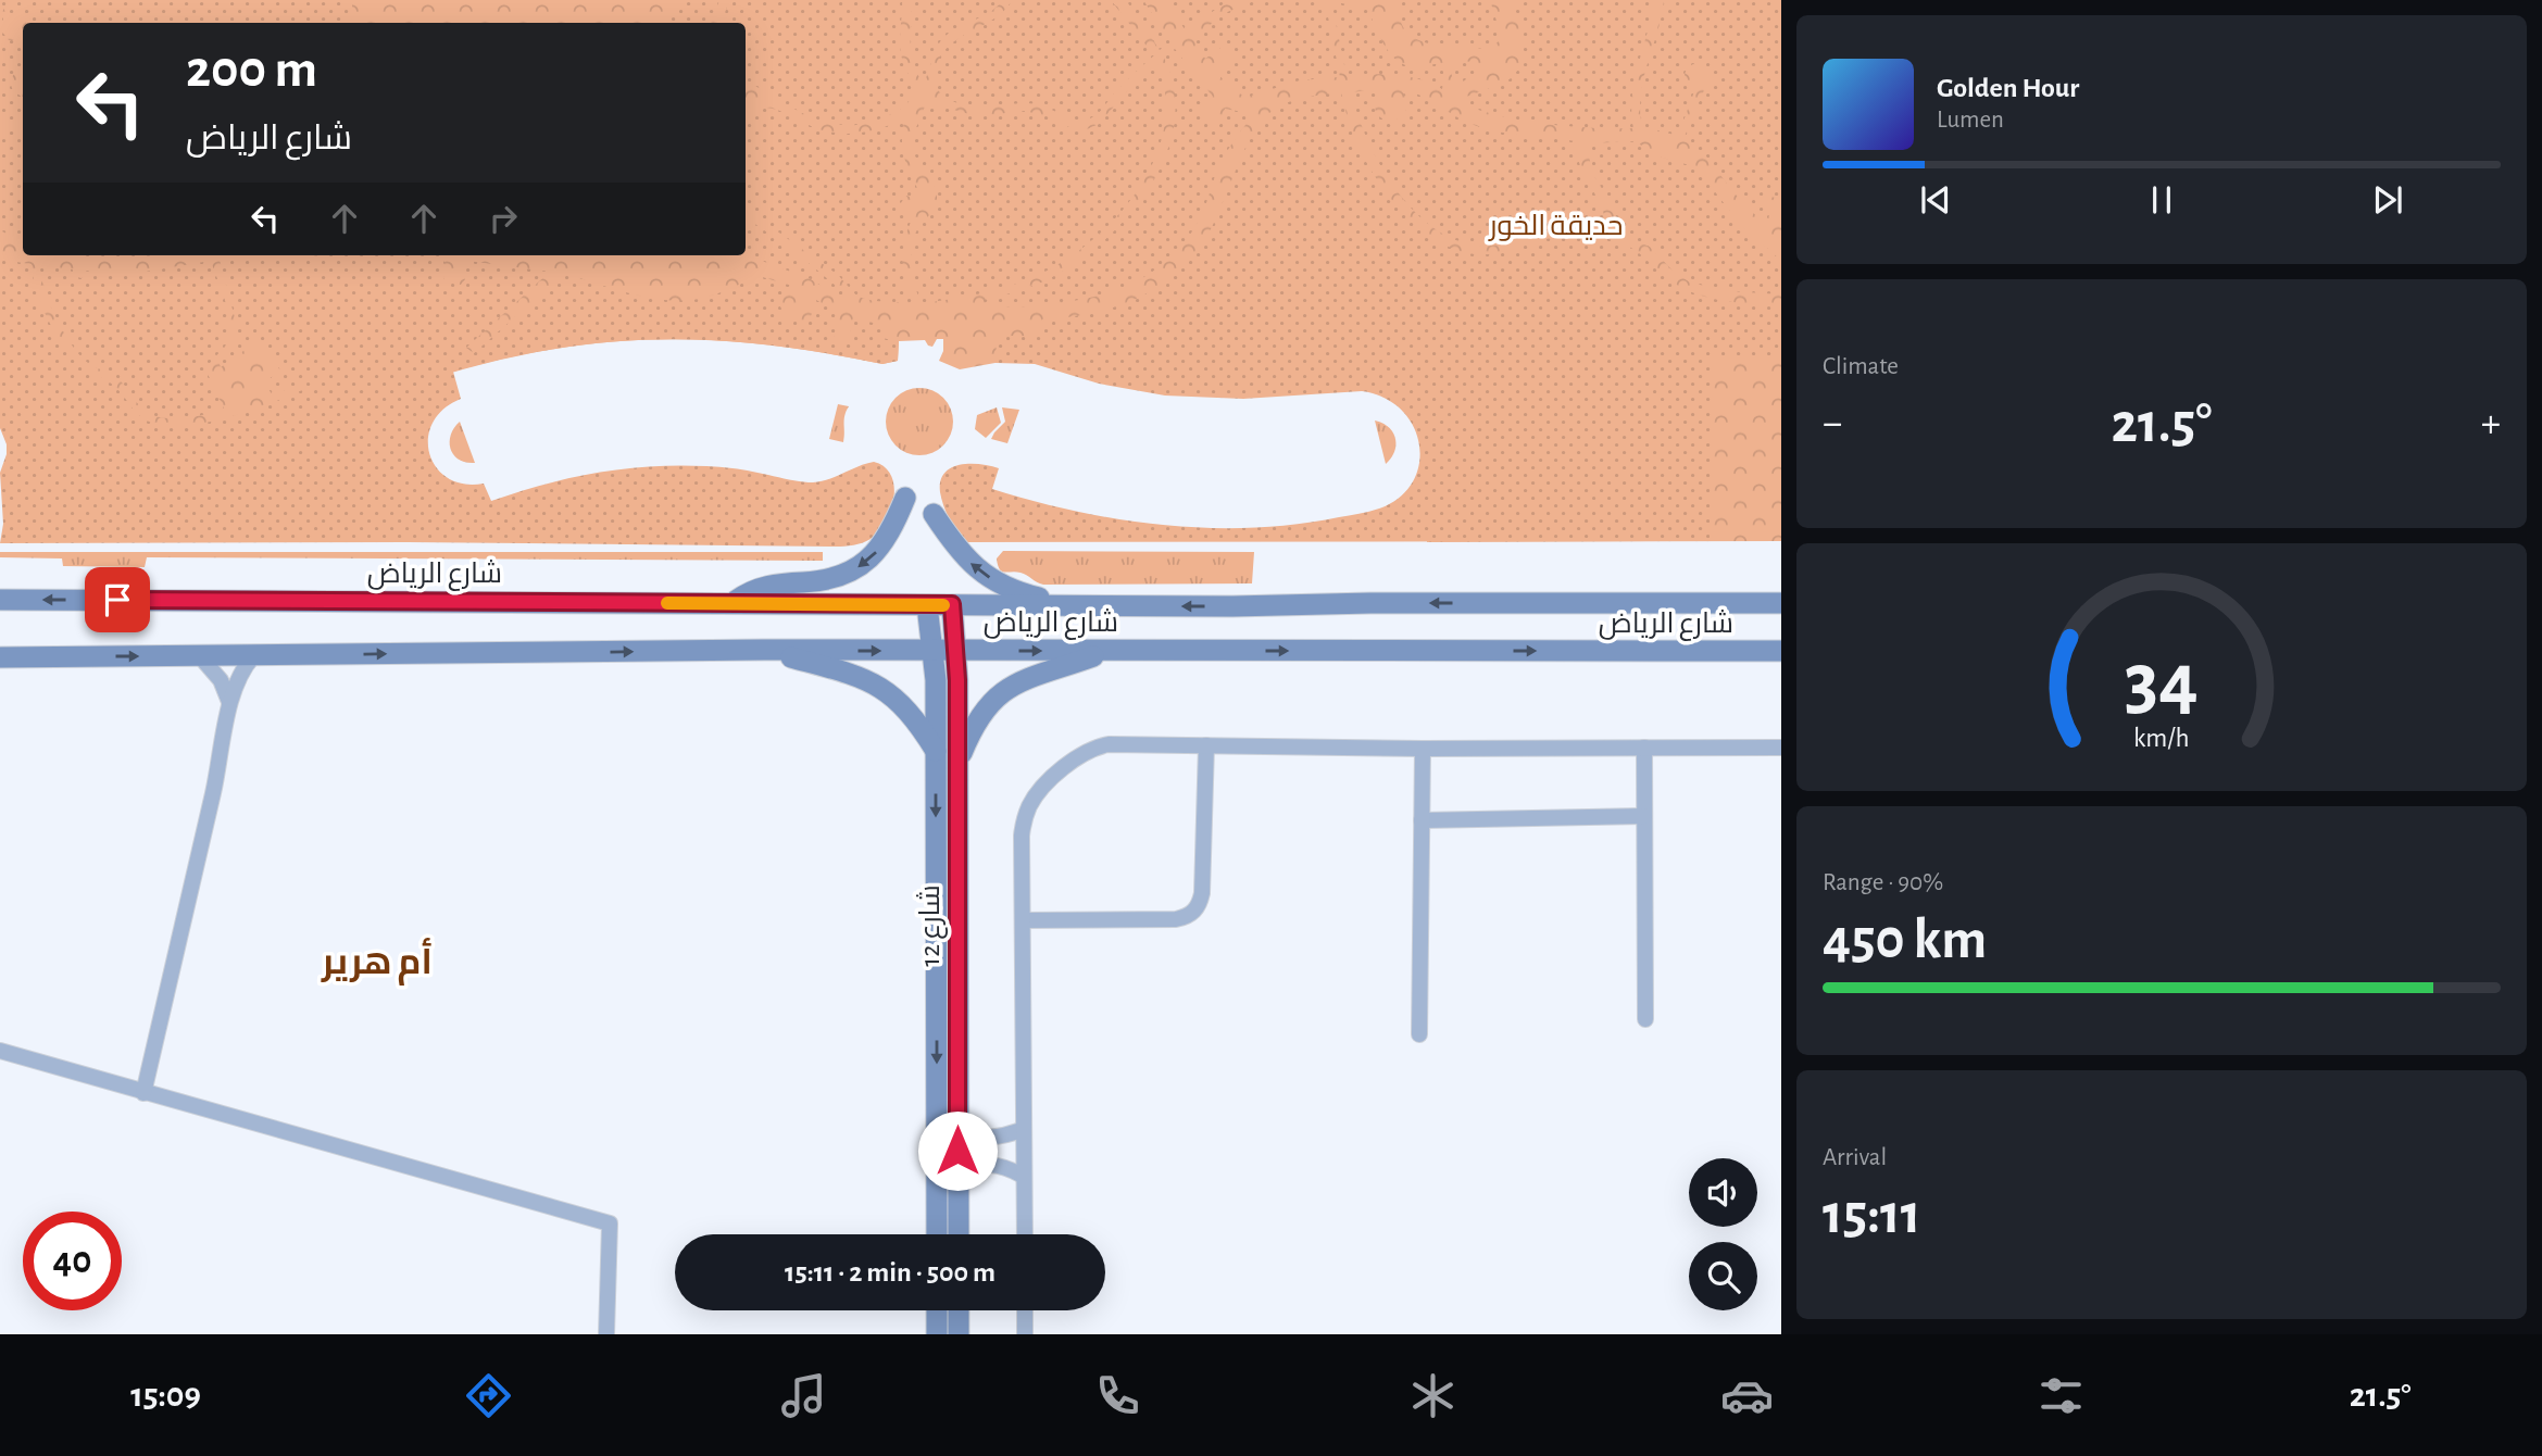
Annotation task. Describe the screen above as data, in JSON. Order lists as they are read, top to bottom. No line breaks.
{"streets":{"main road":["شارع الرياض","شارع 12"]},"crossings":[["شارع الرياض","شارع 12"]],"districts":["أم هرير"],"parks":["حديقة الخور"],"page":{"turn":["200 m","شارع الرياض"],"song":["Golden Hour","Lumen"],"tile":["Climate",["Range · 90%","450 km"],["Arrival","15:11"]],"heat":["−","21.5°","+"],"limit":"40","trip":"15:11 · 2 min · 500 m","tabs":["15:09","21.5°"],"gauge":["34","km/h"]}}
